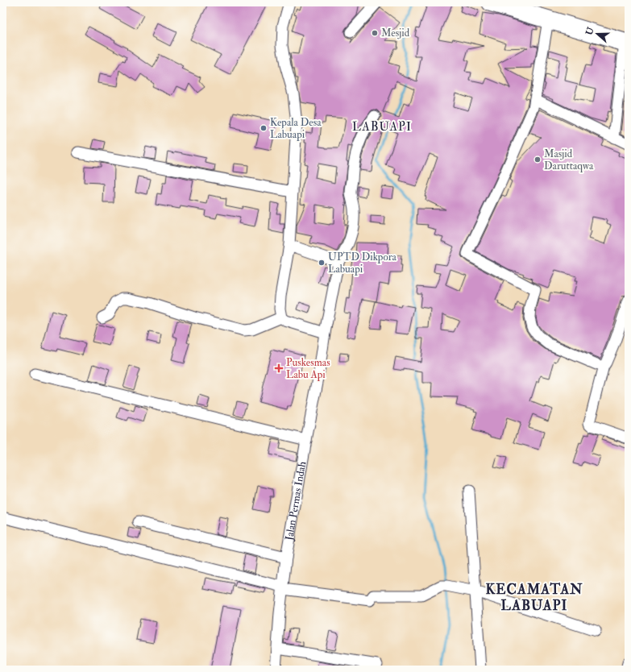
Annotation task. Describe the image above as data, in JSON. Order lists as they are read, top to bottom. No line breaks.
{"streets":{"street":["Jalan Permas Indah"]},"districts":["LABUAPI","KECAMATAN LABUAPI"],"places":{"other":["Mesjid","Kepala Desa Labuapi","Masjid Daruttaqwa","UPTD Dikpora Labuapi"],"health":["Puskesmas Labu Api"]},"north":"left"}
